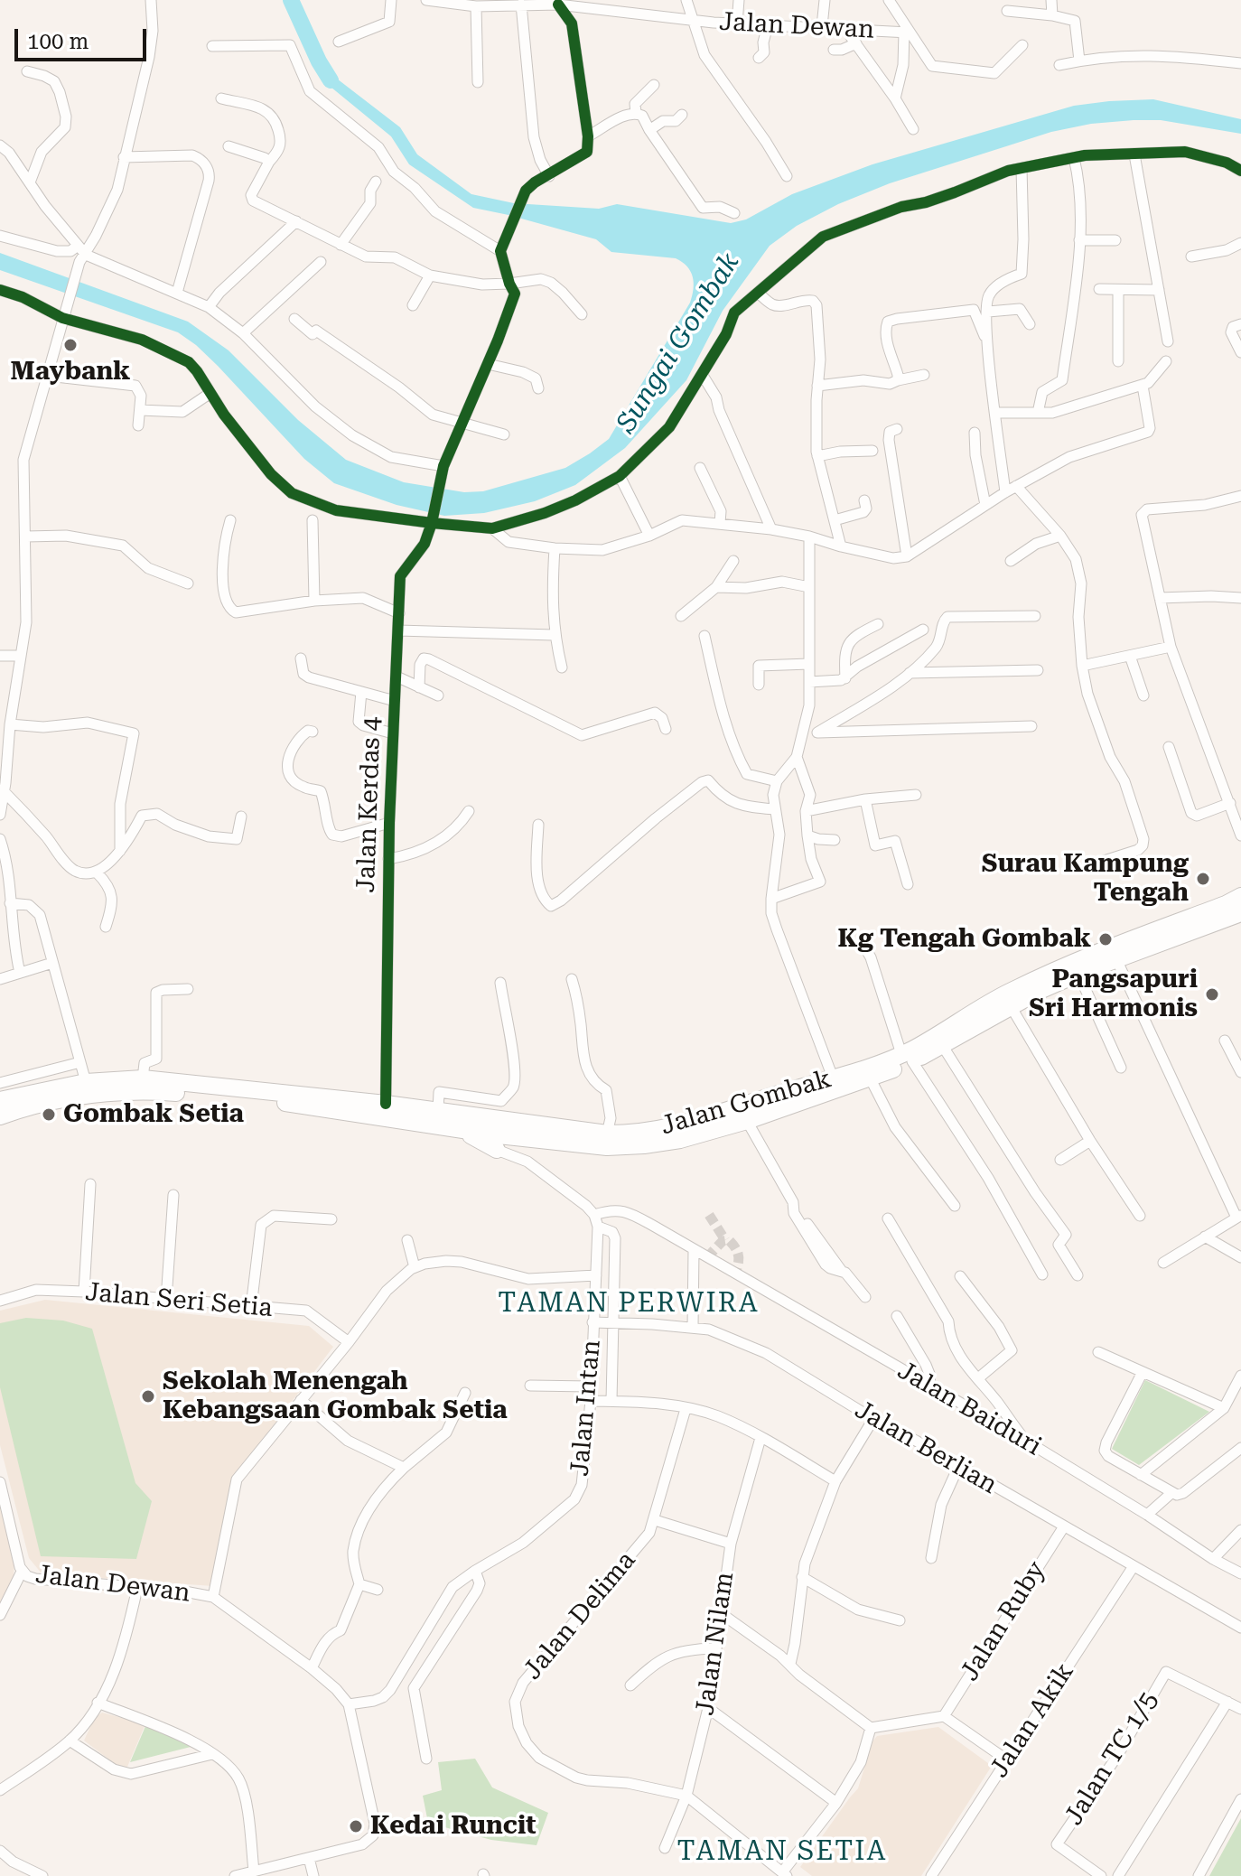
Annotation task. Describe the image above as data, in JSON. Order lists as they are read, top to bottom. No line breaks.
{"streets":{"main road":["Jalan Gombak"],"street":["Jalan Dewan","Jalan Kerdas 4","Jalan Seri Setia","Jalan Intan","Jalan Baiduri","Jalan Berlian","Jalan Delima","Jalan Ruby","Jalan Nilam","Jalan Akik","Jalan TC 1/5"]},"crossings":[["Jalan Dewan","Jalan Intan"],["Jalan Kerdas 4","Jalan Gombak"],["Jalan Intan","Jalan Baiduri"],["Jalan Intan","Jalan Berlian"],["Jalan Berlian","Jalan Ruby"],["Jalan Berlian","Jalan Akik"],["Jalan Delima","Jalan Nilam"]],"districts":["TAMAN PERWIRA","TAMAN SETIA"],"water":["Sungai Gombak"],"places":["Maybank","Surau Kampung Tengah","Kg Tengah Gombak","Pangsapuri Sri Harmonis","Gombak Setia","Sekolah Menengah Kebangsaan Gombak Setia","Kedai Runcit"],"scale_bar":"100 m"}
